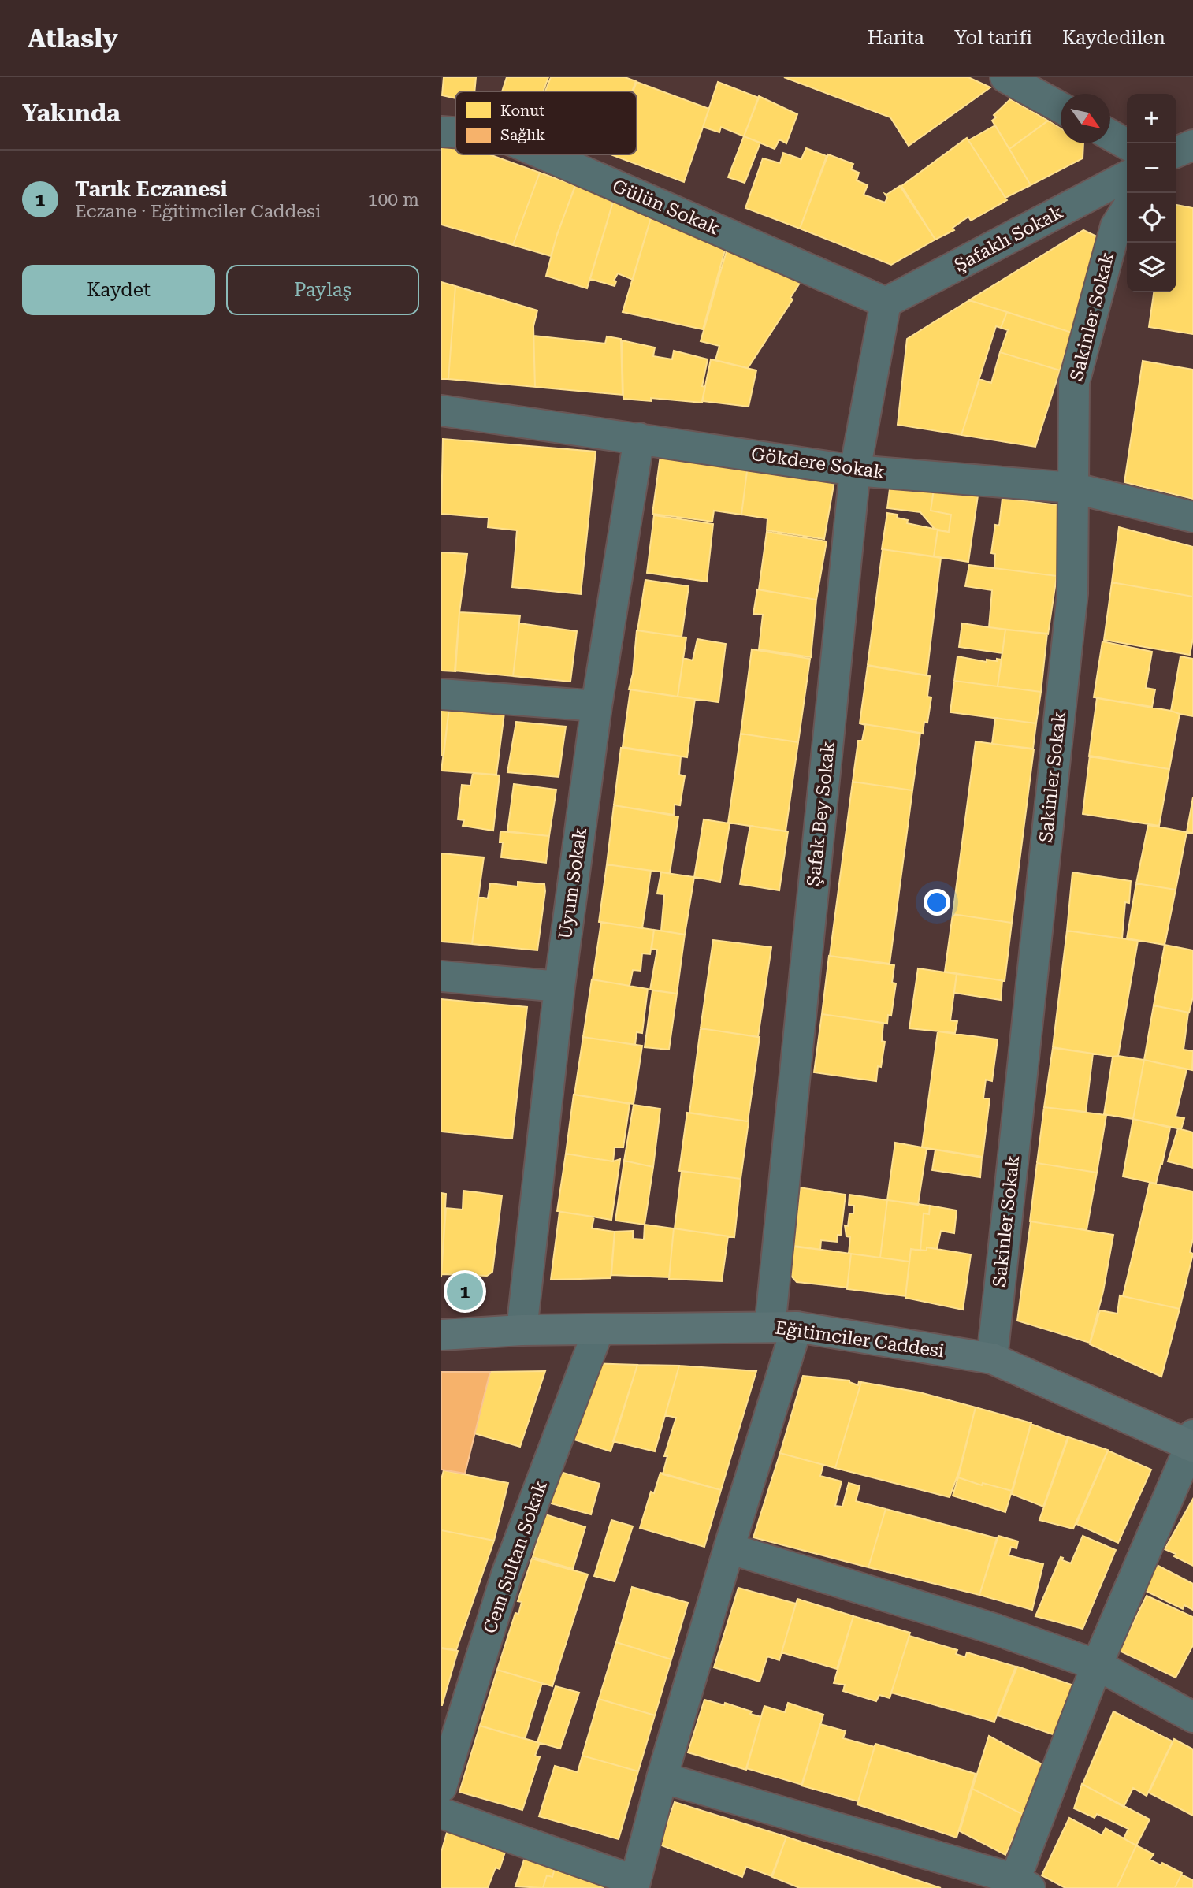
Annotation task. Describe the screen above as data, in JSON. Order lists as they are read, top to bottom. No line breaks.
{"streets":{"street":["Gülün Sokak","Şafaklı Sokak","Sakinler Sokak","Gökdere Sokak","Şafak Bey Sokak","Uyum Sokak","Eğitimciler Caddesi","Cem Sultan Sokak"]},"crossings":[["Gülün Sokak","Şafaklı Sokak"],["Gülün Sokak","Şafak Bey Sokak"],["Şafaklı Sokak","Şafak Bey Sokak"],["Sakinler Sokak","Gökdere Sokak"],["Sakinler Sokak","Eğitimciler Caddesi"],["Gökdere Sokak","Şafak Bey Sokak"],["Gökdere Sokak","Uyum Sokak"],["Şafak Bey Sokak","Eğitimciler Caddesi"],["Uyum Sokak","Eğitimciler Caddesi"],["Eğitimciler Caddesi","Cem Sultan Sokak"]],"legend":["Konut","Sağlık"],"north":"bottom right","page":{"header":"Atlasly","nav":["Harita","Yol tarifi","Kaydedilen"],"heading":"Yakında","map_buttons":["+","−"],"list":[{"mark":"1","name":"Tarık Eczanesi","note":"Eczane · Eğitimciler Caddesi","value":"100 m"}],"buttons":["Kaydet","Paylaş"],"pins":"1"}}
